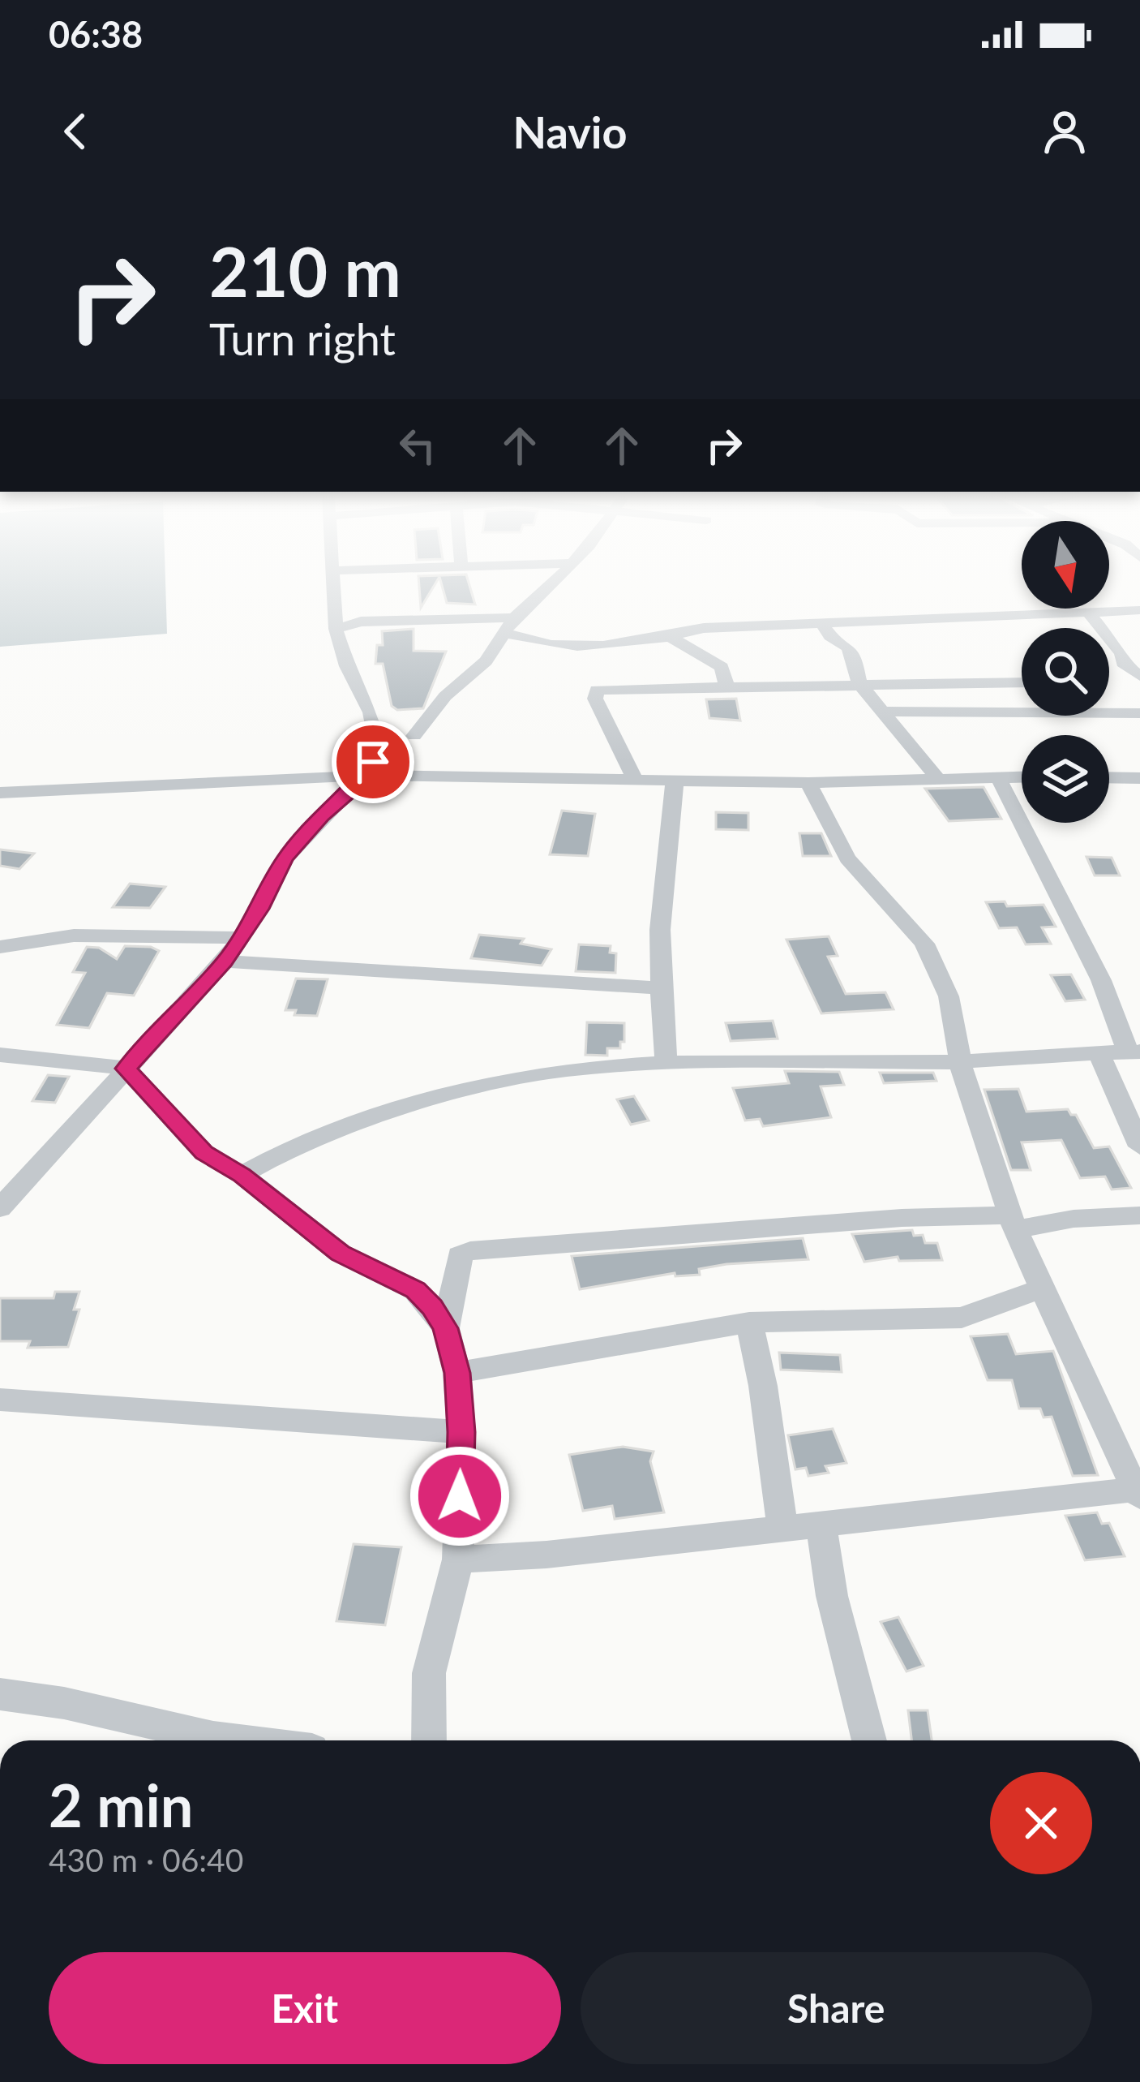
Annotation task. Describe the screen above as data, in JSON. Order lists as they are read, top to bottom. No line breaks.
{"north":"bottom","page":{"status":"06:38","header":"Navio","turn":["210 m","Turn right"],"heading":["2 min","430 m · 06:40"],"buttons":["Exit","Share"]}}
